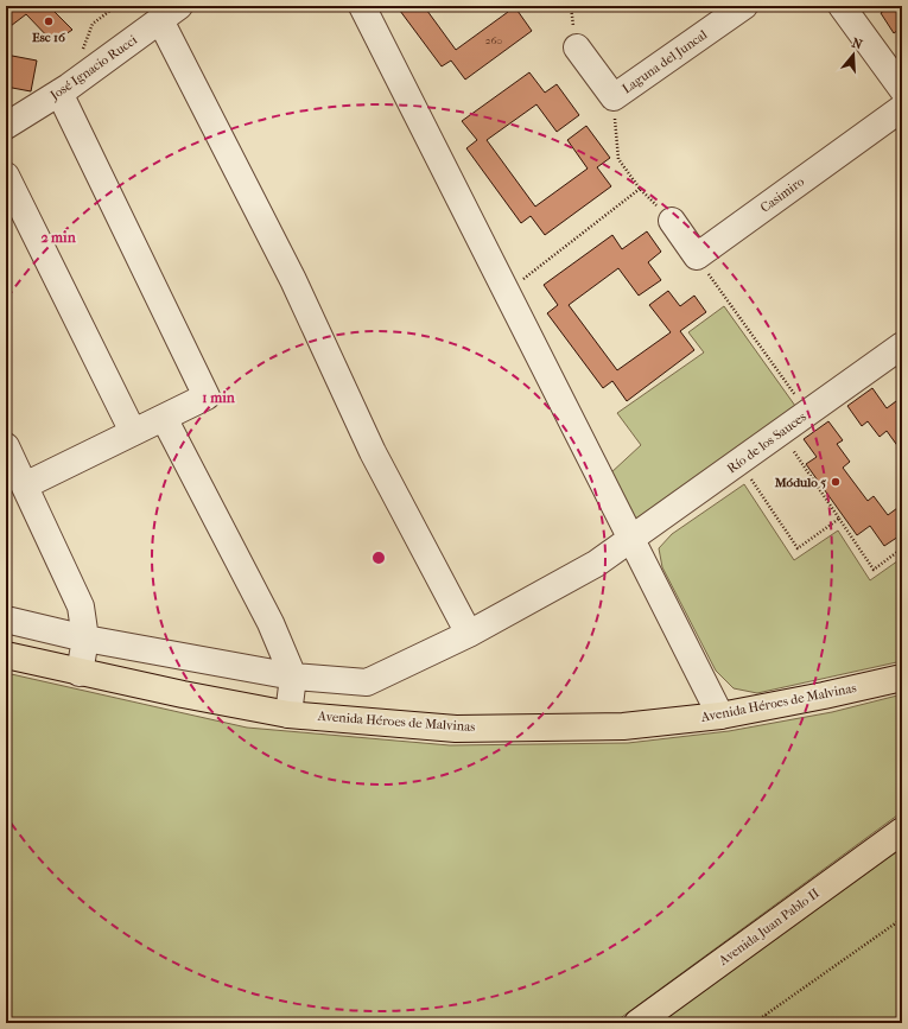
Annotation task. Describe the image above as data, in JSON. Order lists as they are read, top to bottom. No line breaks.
{"streets":{"main road":["Avenida Héroes de Malvinas","Avenida Juan Pablo II"],"street":["Laguna del Juncal","José Ignacio Rucci","Casimiro","Río de los Sauces"]},"places":["Esc 16","Módulo 5"],"house_numbers":["260"],"north":"top","rings":["2 min","1 min"]}
